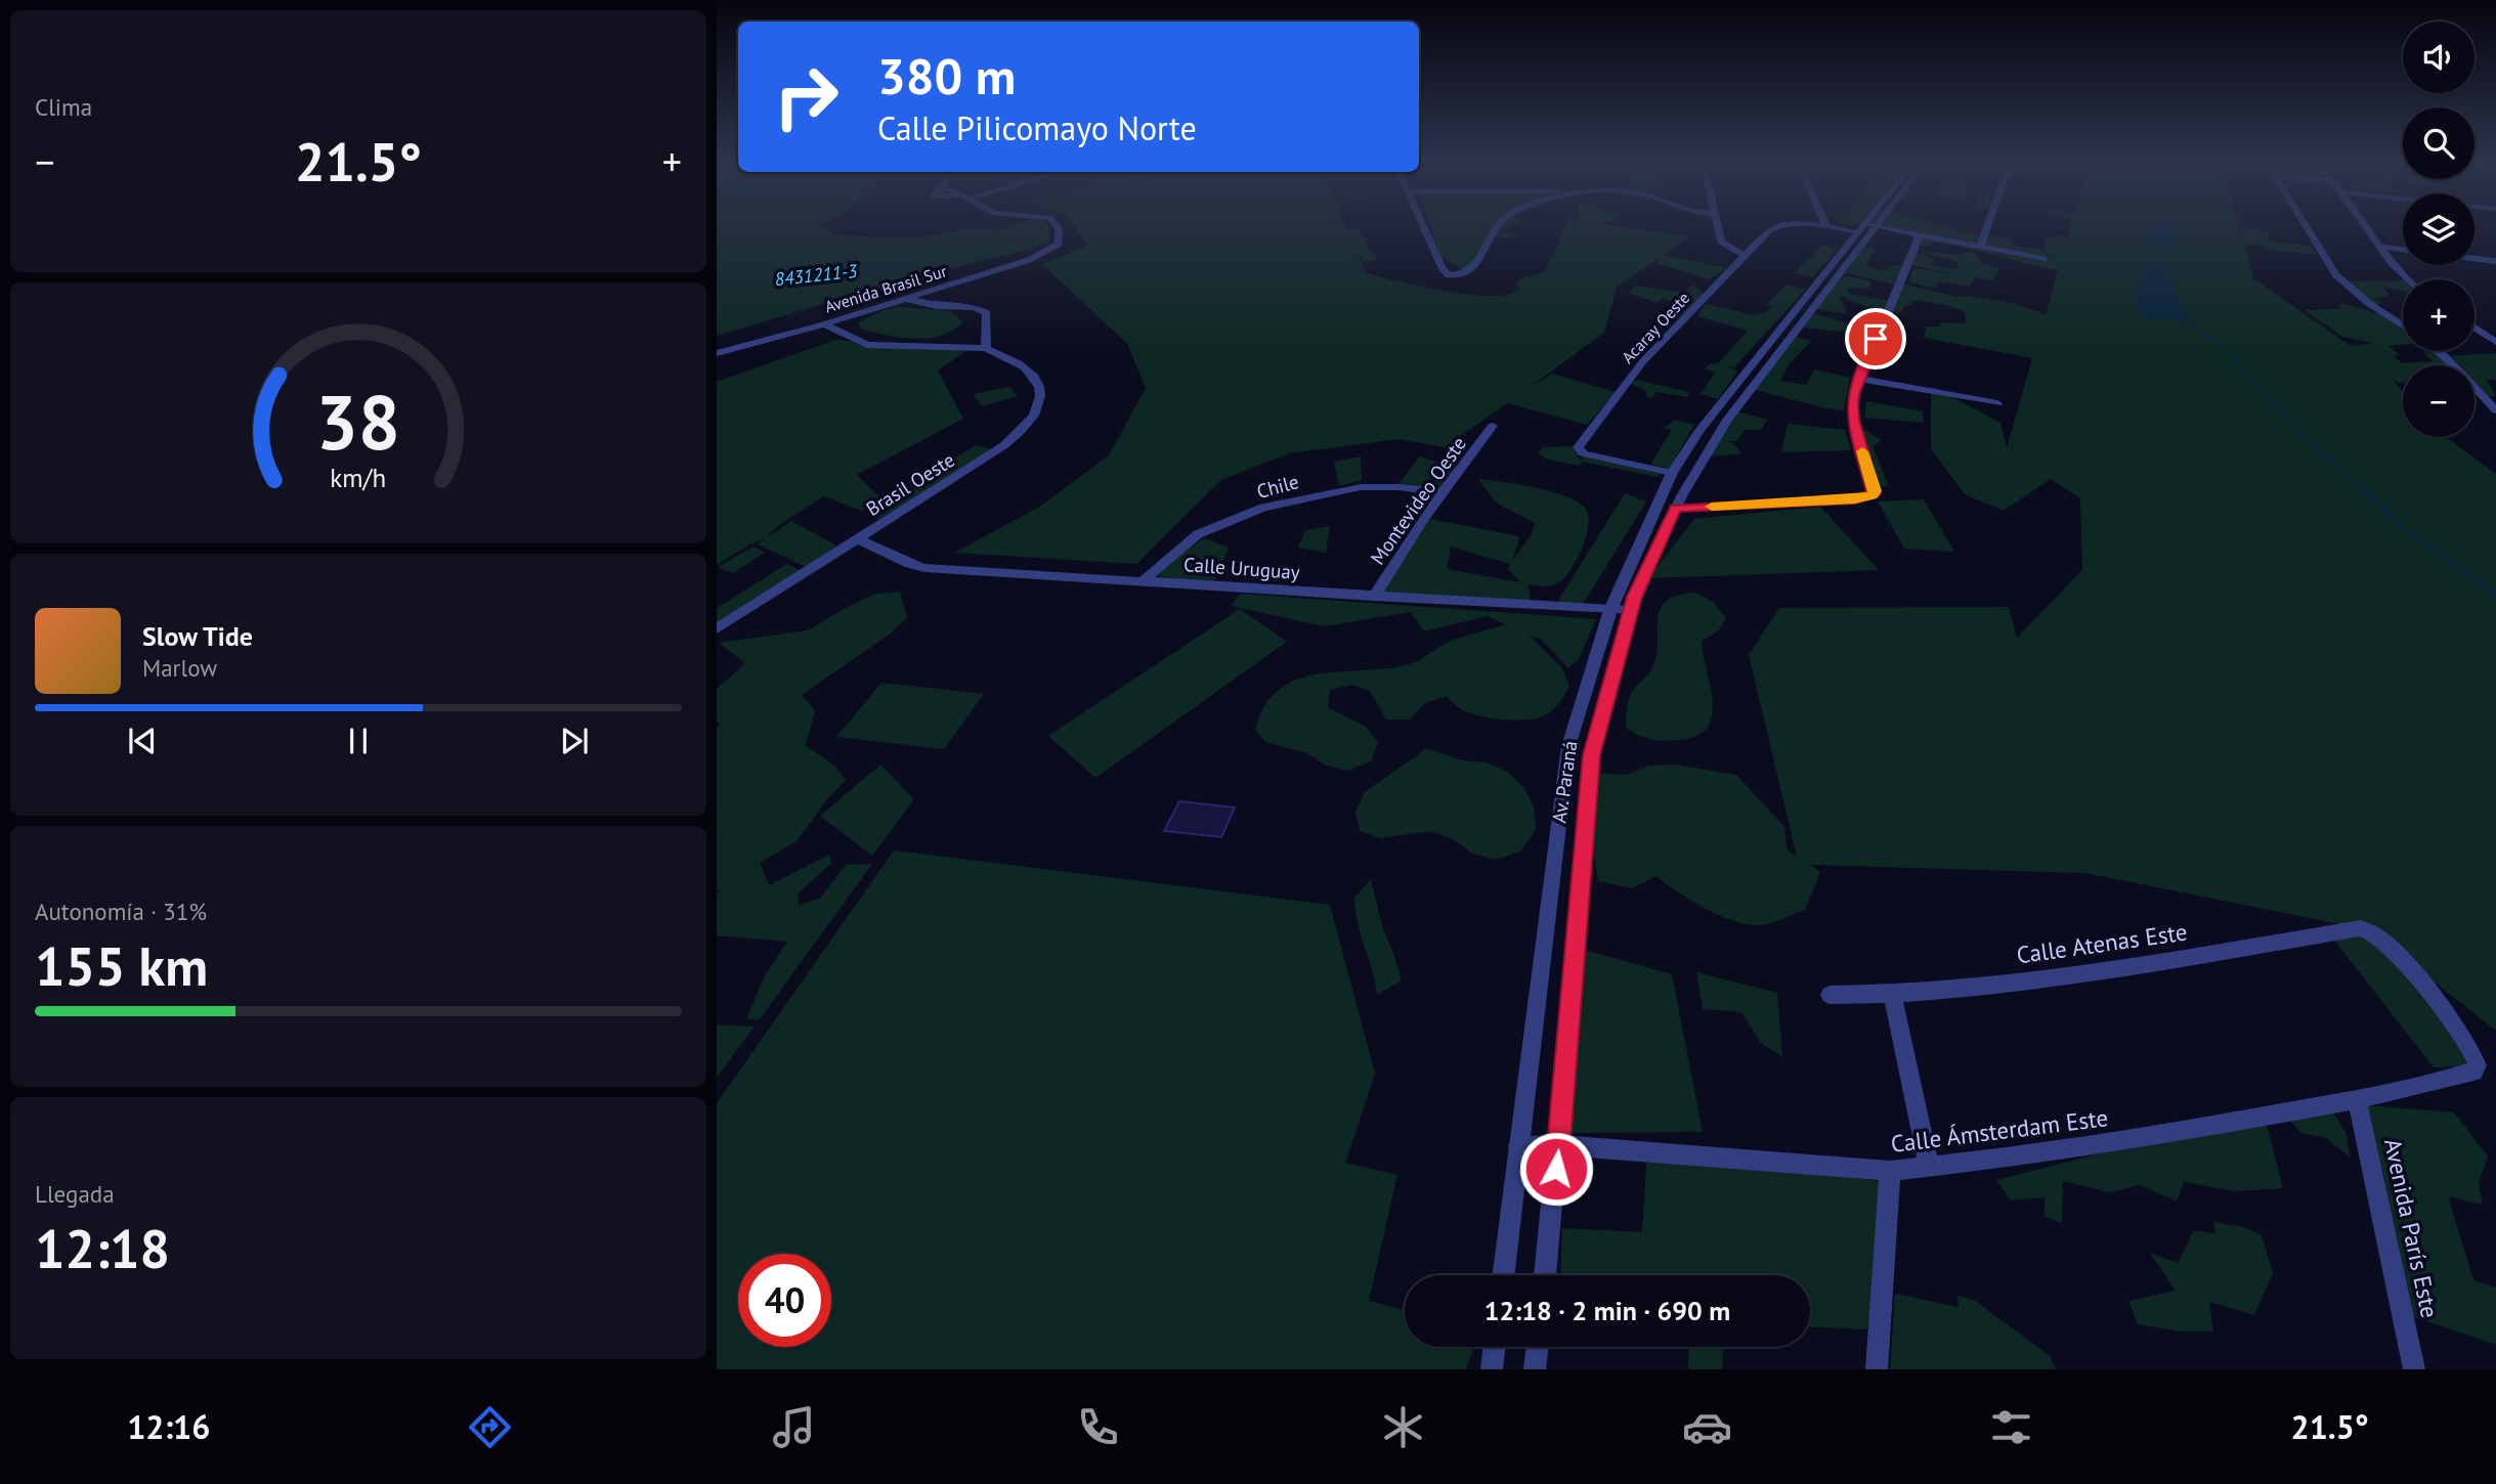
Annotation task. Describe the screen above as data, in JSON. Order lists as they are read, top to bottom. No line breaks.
{"streets":{"street":["Avenida Brasil Sur","Acaray Oeste","Brasil Oeste","Chile","Montevideo Oeste","Calle Uruguay","Av. Paraná","Calle Atenas Este","Calle Ámsterdam Este","Avenida París Este"]},"crossings":[["Avenida Brasil Sur","Brasil Oeste"],["Acaray Oeste","Av. Paraná"],["Brasil Oeste","Calle Uruguay"],["Chile","Montevideo Oeste"],["Chile","Calle Uruguay"],["Montevideo Oeste","Calle Uruguay"],["Calle Uruguay","Av. Paraná"],["Av. Paraná","Calle Ámsterdam Este"],["Calle Atenas Este","Calle Ámsterdam Este"],["Calle Ámsterdam Este","Avenida París Este"]],"water":["8431211-3"],"page":{"tile":["Clima",["Autonomía · 31%","155 km"],["Llegada","12:18"]],"map_buttons":["+","−"],"turn":["380 m","Calle Pilicomayo Norte"],"heat":["−","21.5°","+"],"song":["Slow Tide","Marlow"],"limit":"40","trip":"12:18 · 2 min · 690 m","tabs":["12:16","21.5°"],"gauge":["38","km/h"]}}
